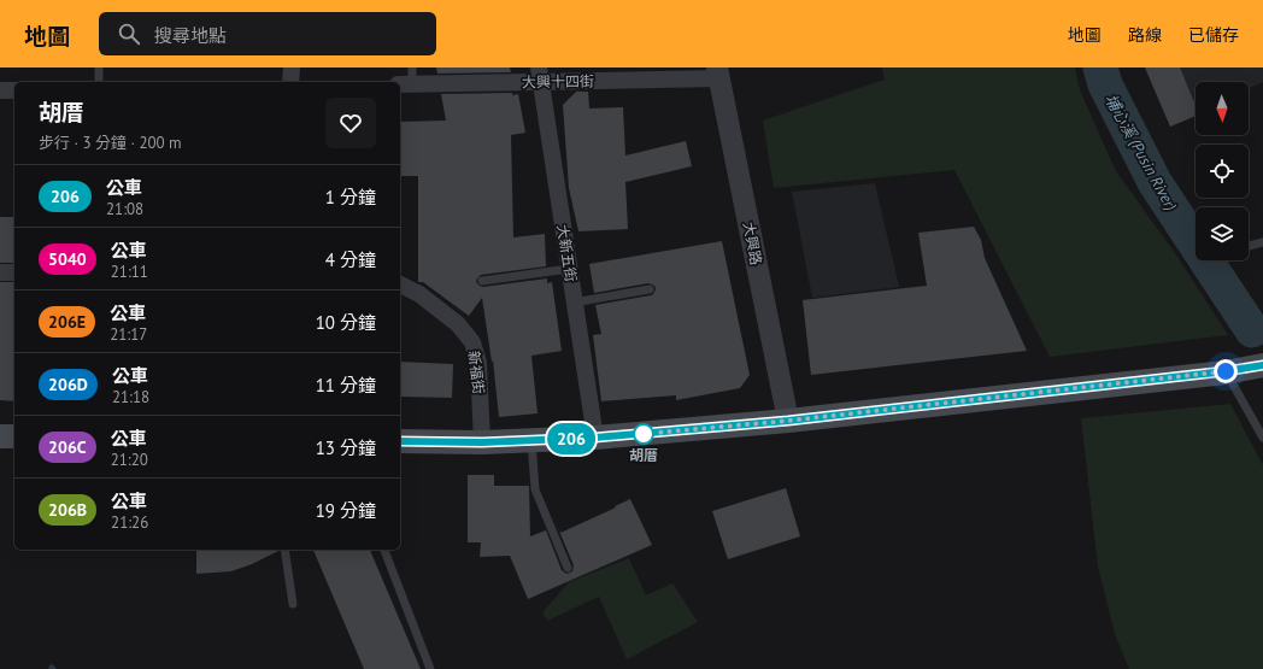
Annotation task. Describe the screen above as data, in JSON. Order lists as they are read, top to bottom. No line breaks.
{"streets":{"street":["大興十四街","大興路","大新五街","新福街"]},"crossings":[["大興十四街","大興路"],["大興十四街","大新五街"]],"water":["埔心溪 (Pusin River)"],"places":["胡厝"],"lines":["bus line 206"],"north":"bottom","page":{"header":"地圖","search":"搜尋地點","nav":["地圖","路線","已儲存"],"on_map":"206","heading":["胡厝","步行 · 3 分鐘 · 200 m"],"list":[{"mark":"206","name":"公車","note":"21:08","value":"1 分鐘"},{"mark":"5040","name":"公車","note":"21:11","value":"4 分鐘"},{"mark":"206E","name":"公車","note":"21:17","value":"10 分鐘"},{"mark":"206D","name":"公車","note":"21:18","value":"11 分鐘"},{"mark":"206C","name":"公車","note":"21:20","value":"13 分鐘"},{"mark":"206B","name":"公車","note":"21:26","value":"19 分鐘"}]}}
